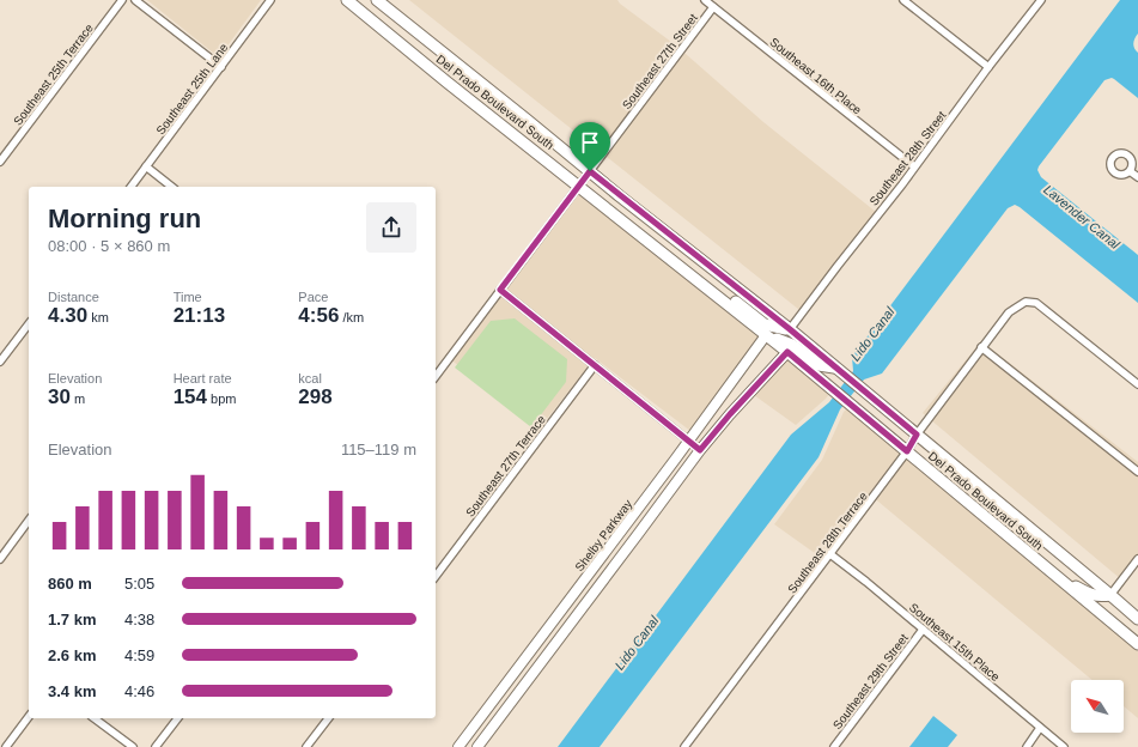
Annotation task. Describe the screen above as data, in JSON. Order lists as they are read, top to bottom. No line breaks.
{"streets":{"main road":["Del Prado Boulevard South"],"street":["Southeast 27th Street","Southeast 25th Terrace","Southeast 16th Place","Southeast 25th Lane","Southeast 28th Street","Southeast 27th Terrace","Shelby Parkway","Southeast 28th Terrace","Southeast 15th Place","Southeast 29th Street"]},"crossings":[["Southeast 27th Street","Southeast 16th Place"],["Southeast 27th Street","Del Prado Boulevard South"],["Southeast 16th Place","Southeast 28th Street"],["Del Prado Boulevard South","Southeast 28th Street"],["Del Prado Boulevard South","Shelby Parkway"],["Del Prado Boulevard South","Southeast 28th Terrace"],["Southeast 28th Terrace","Southeast 15th Place"],["Southeast 15th Place","Southeast 29th Street"]],"water":["Lavender Canal","Lido Canal"],"north":"top left","page":{"heading":["Morning run","08:00 · 5 × 860 m"],"stats":[["Distance","4.30 km"],["Time","21:13"],["Pace","4:56 /km"],["Elevation","30 m"],["Heart rate","154 bpm"],["kcal","298"]],"chart":["Elevation","115–119 m"],"list":[{"name":"860 m","note":"5:05"},{"name":"1.7 km","note":"4:38"},{"name":"2.6 km","note":"4:59"},{"name":"3.4 km","note":"4:46"}]}}
